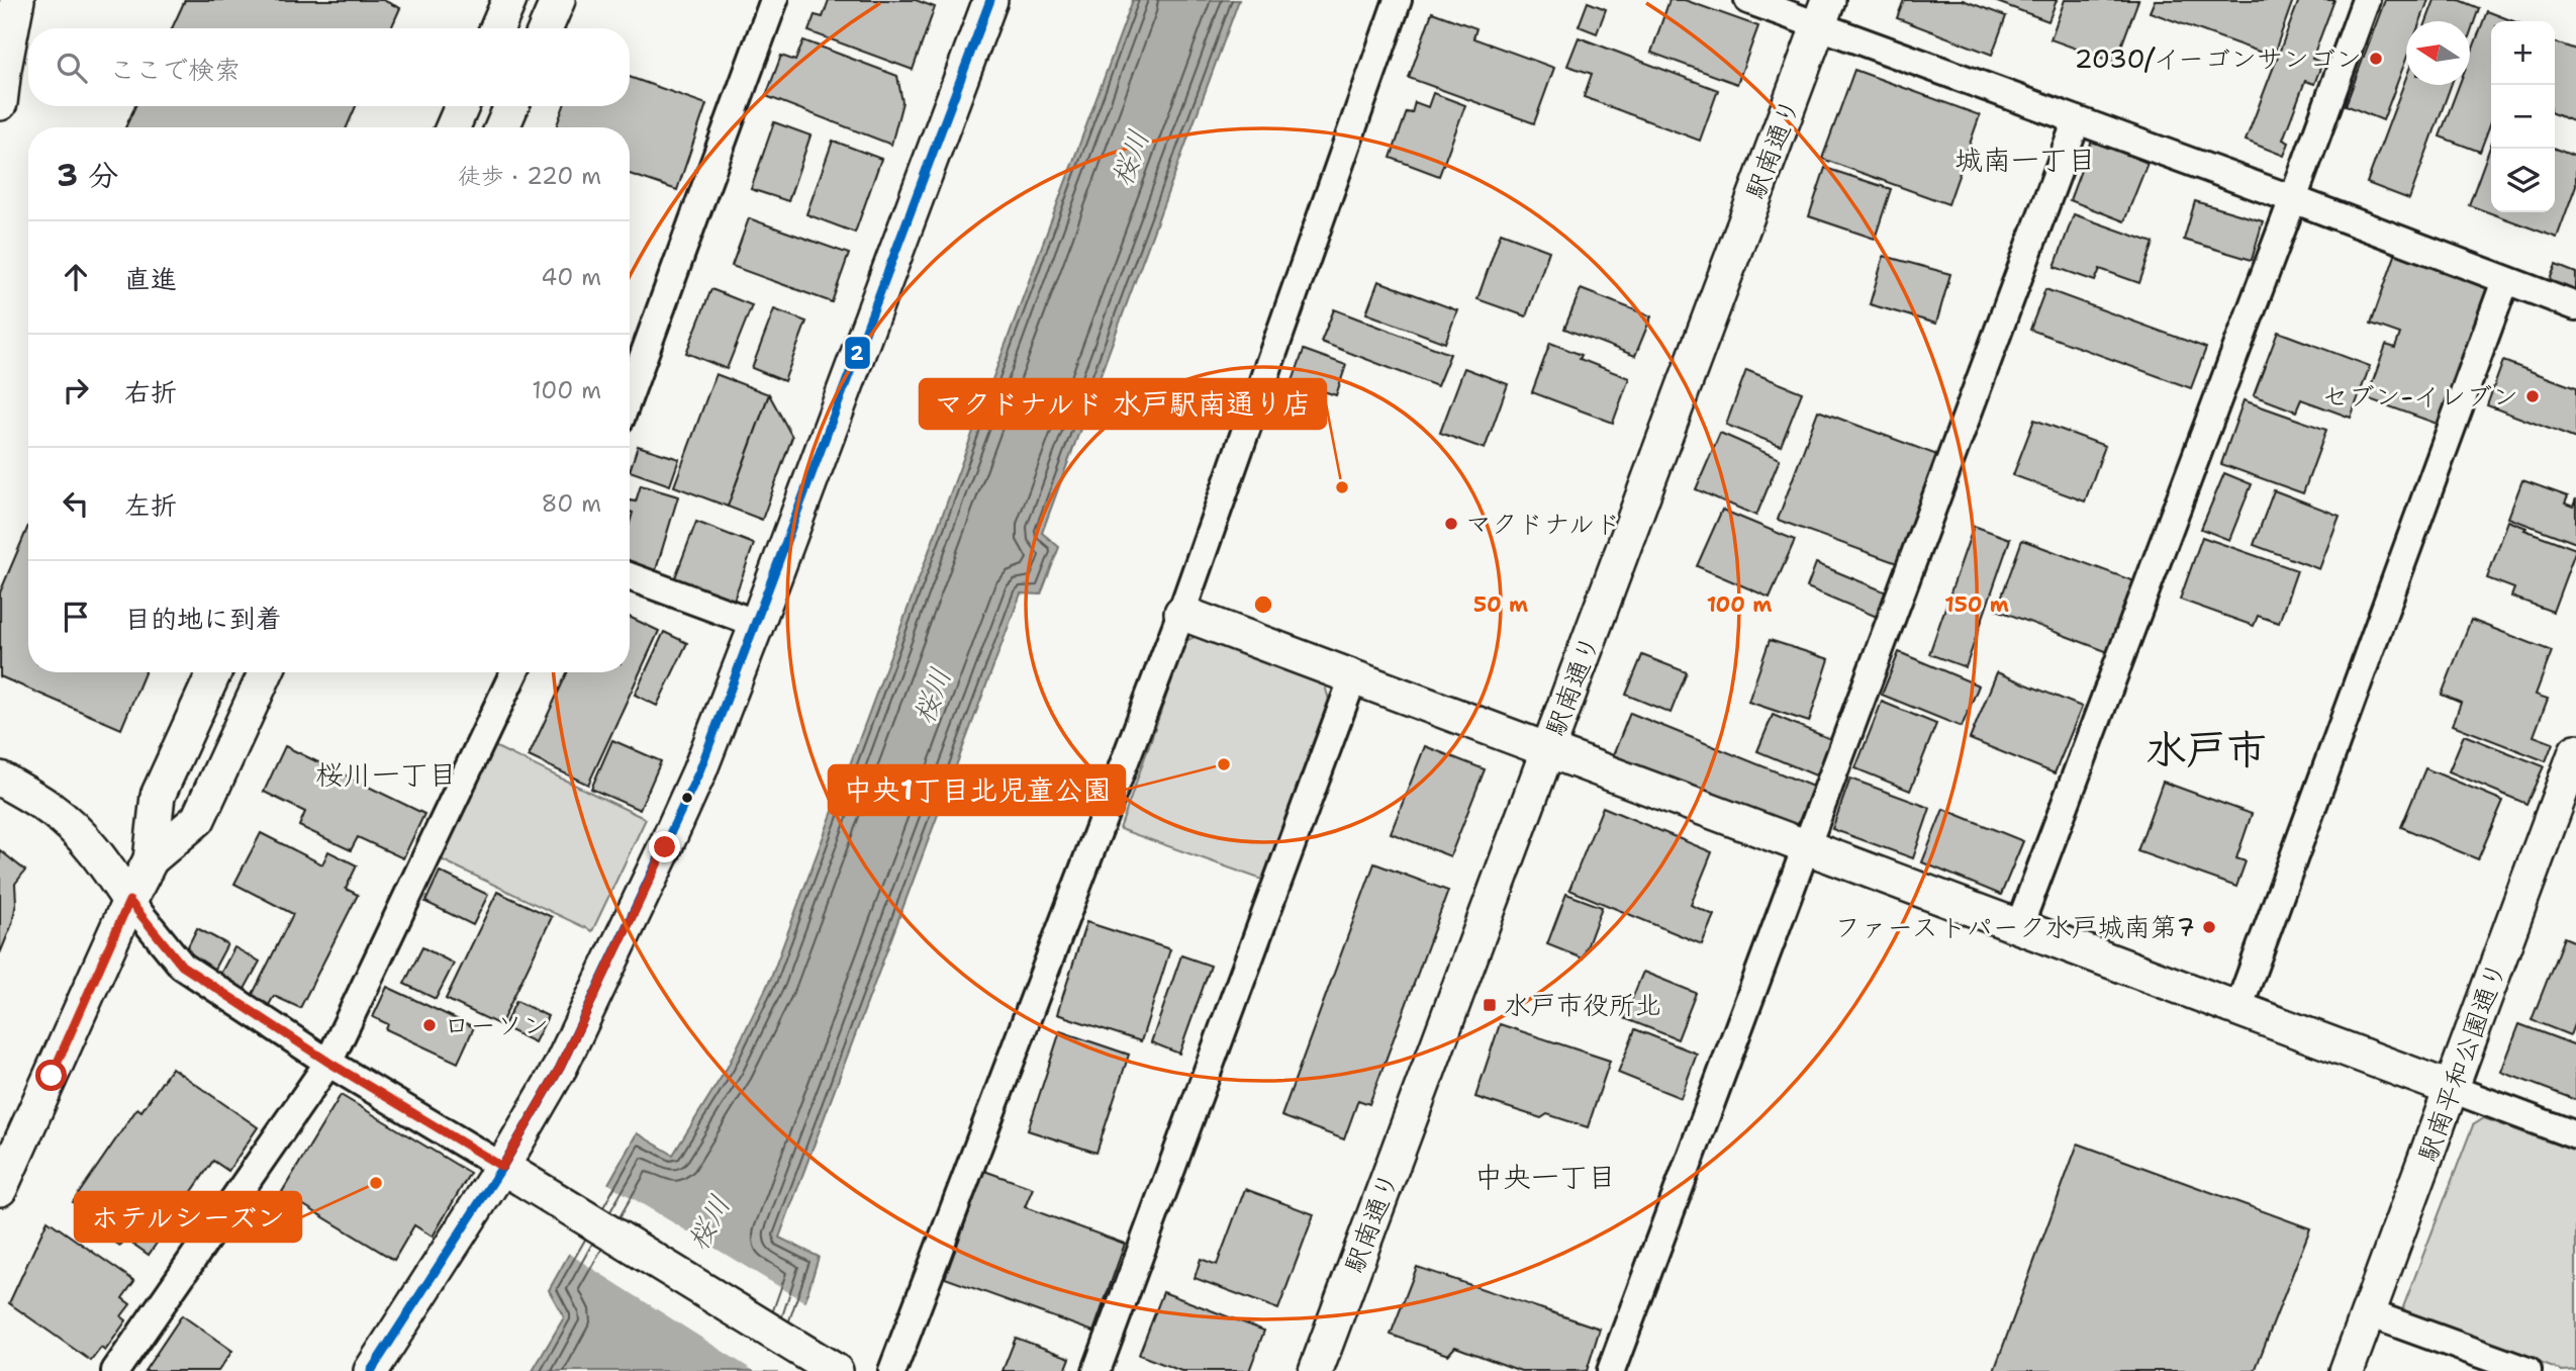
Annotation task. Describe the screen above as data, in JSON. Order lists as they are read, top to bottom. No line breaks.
{"streets":{"street":["駅南通り","駅南平和公園通り"]},"districts":["城南一丁目","水戸市","桜川一丁目","中央一丁目"],"water":["桜川"],"places":{"other":["2030/イーゴンサンゴン","セブン-イレブン","マクドナルド 水戸駅南通り店","マクドナルド","中央1丁目北児童公園","ファーストパーク水戸城南第7","ローソン","ホテルシーズン"],"transit":["水戸市役所北"]},"lines":["transit line 2"],"north":"left","page":{"map_buttons":["+","−"],"search":"ここで検索","heading":["3 分","徒歩 · 220 m"],"list":[["直進","40 m"],["右折","100 m"],["左折","80 m"],"目的地に到着"]},"rings":["50 m","100 m","150 m"]}
